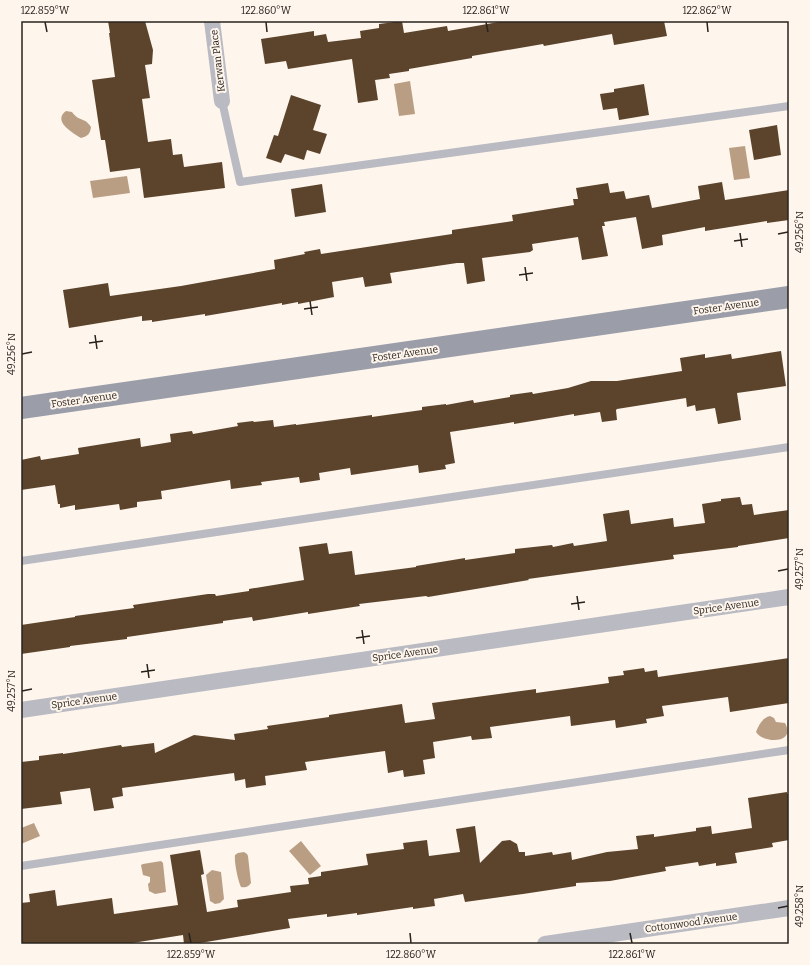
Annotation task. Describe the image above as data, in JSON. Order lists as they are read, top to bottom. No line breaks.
{"streets":{"street":["Kerwan Place","Foster Avenue","Sprice Avenue","Cottonwood Avenue"]},"coordinates":["122.859°W","122.860°W","122.861°W","122.862°W","49.256°N","49.257°N","49.258°N"]}
